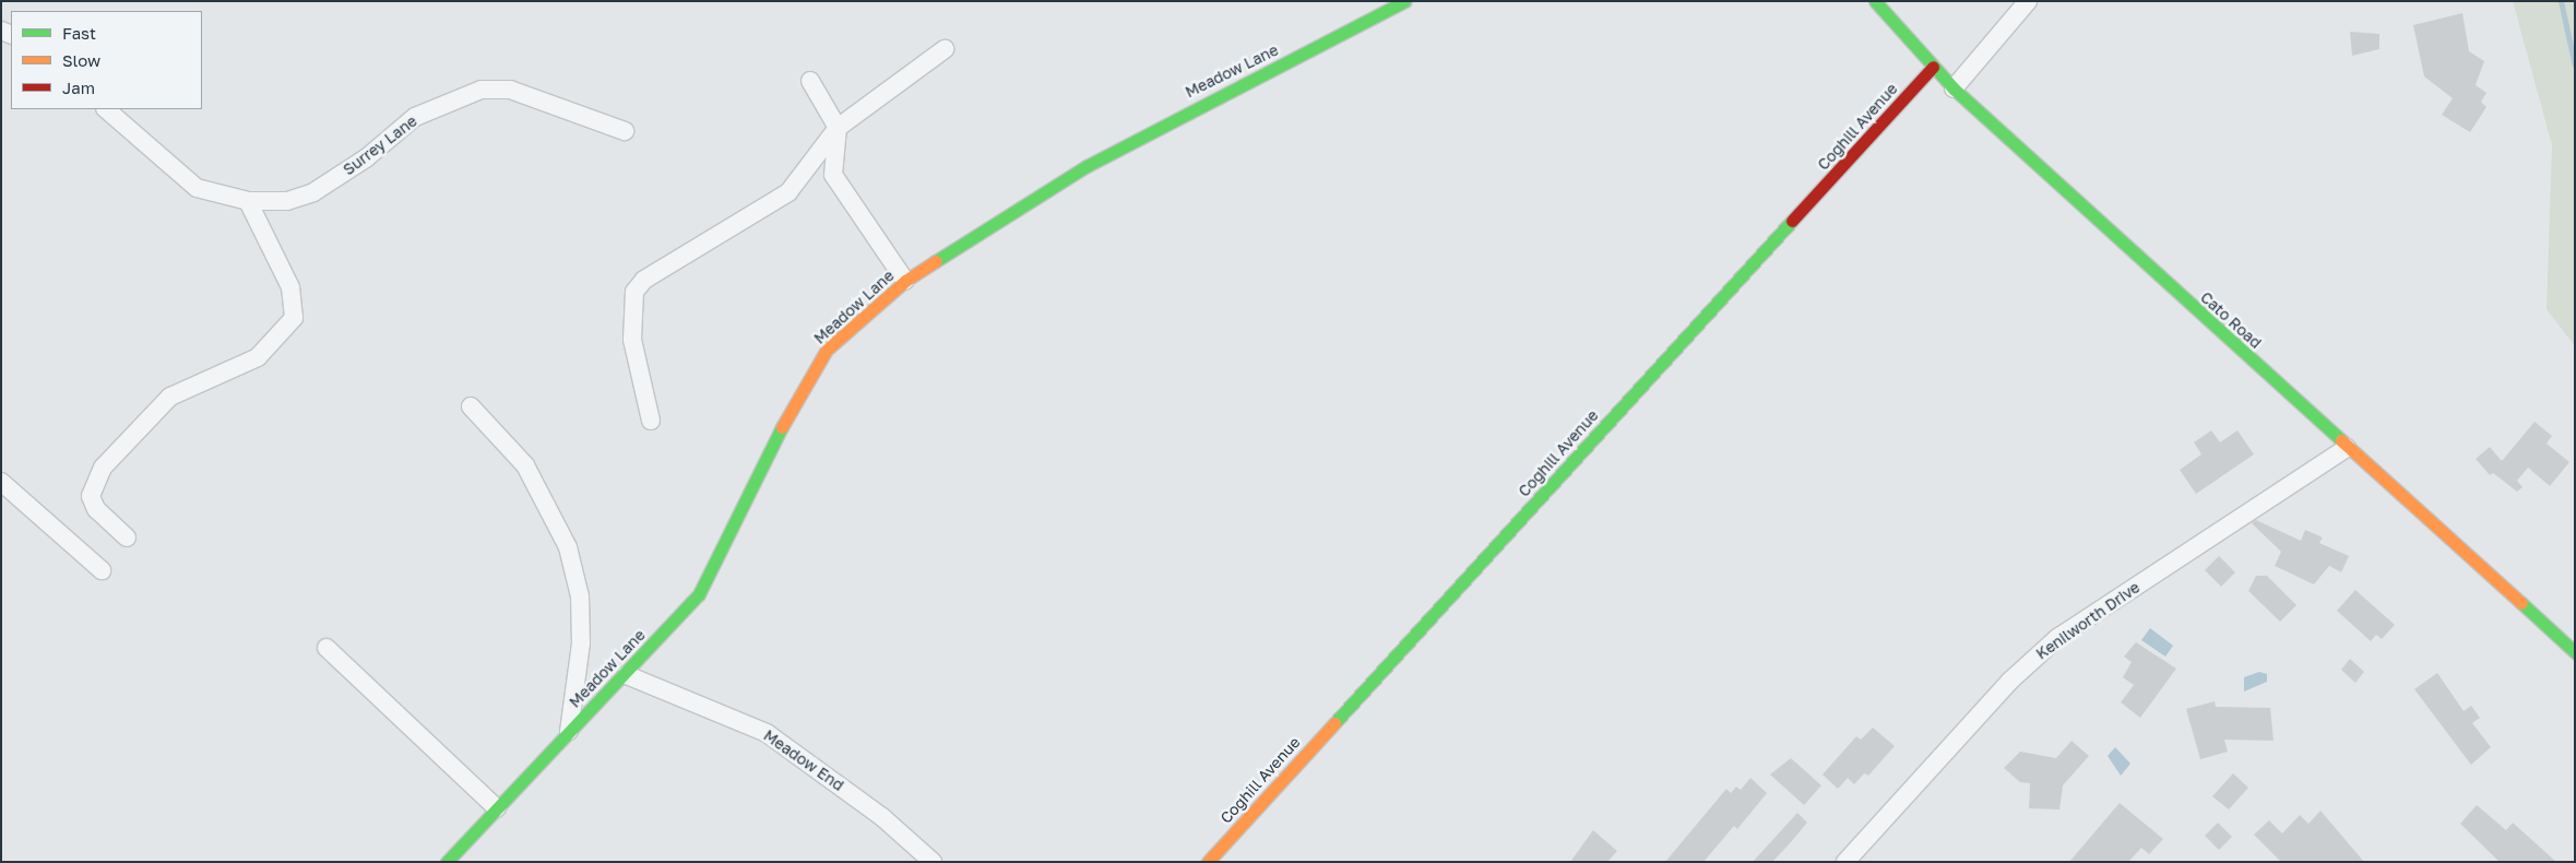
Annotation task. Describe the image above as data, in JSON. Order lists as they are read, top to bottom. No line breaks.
{"streets":{"street":["Meadow Lane","Coghill Avenue","Surrey Lane","Cato Road","Kenilworth Drive","Meadow End"]},"crossings":[["Meadow Lane","Meadow End"],["Coghill Avenue","Cato Road"],["Cato Road","Kenilworth Drive"]],"legend":["Fast","Slow","Jam"]}
